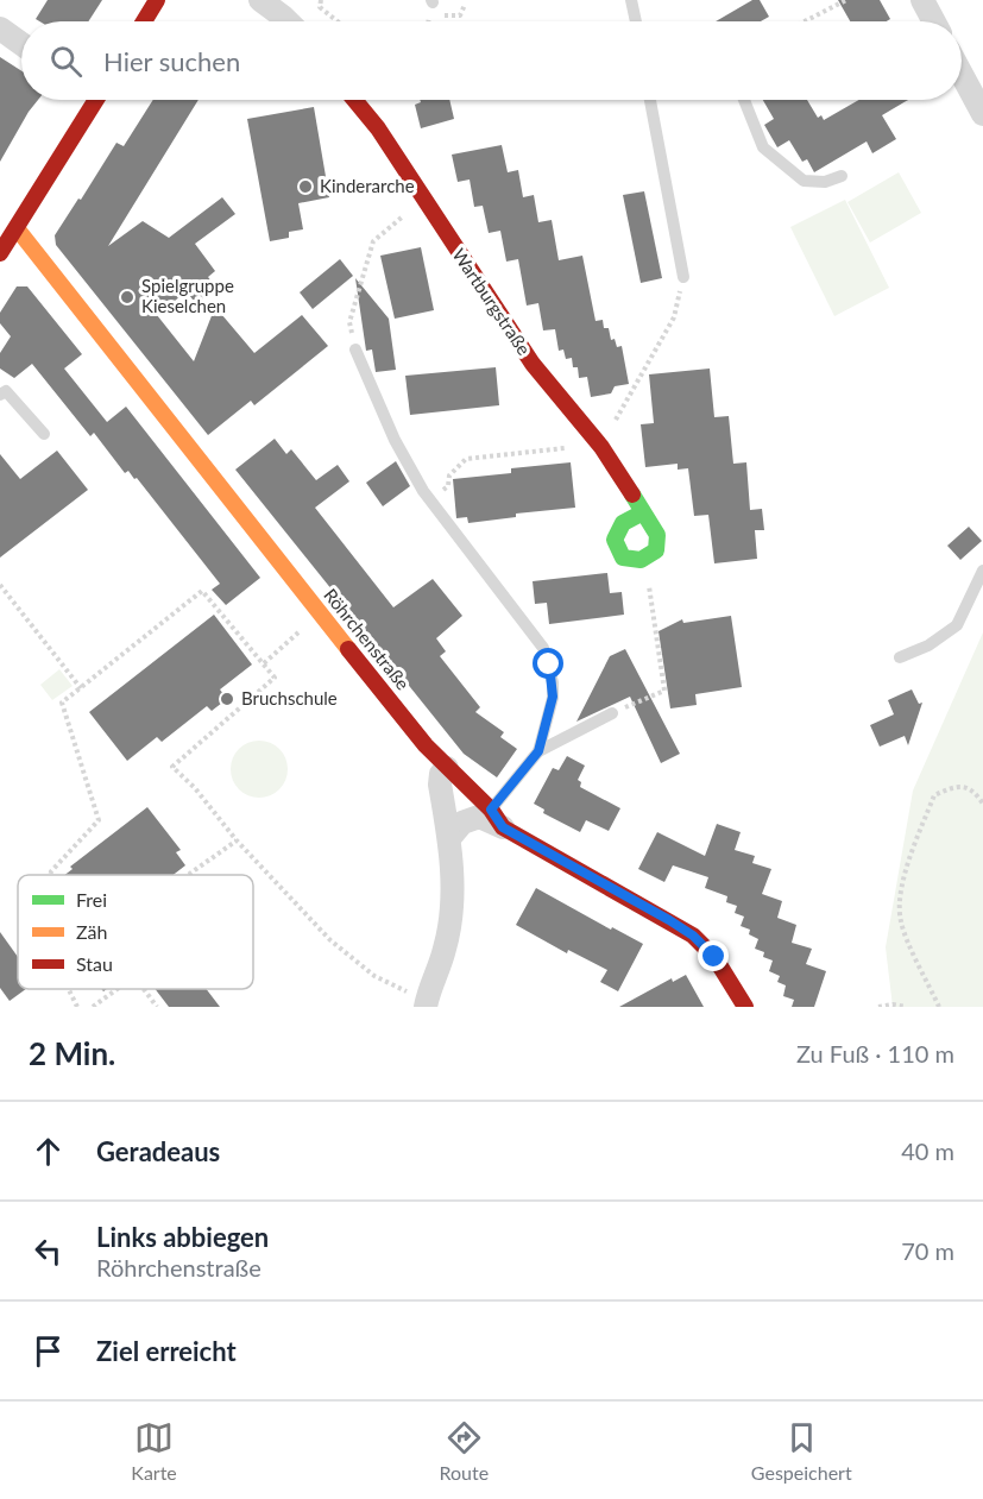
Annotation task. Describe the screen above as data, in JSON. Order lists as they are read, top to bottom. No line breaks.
{"streets":{"street":["Wartburgstraße","Röhrchenstraße"]},"places":["Kinderarche","Spielgruppe Kieselchen","Bruchschule"],"legend":["Frei","Zäh","Stau"],"page":{"search":"Hier suchen","heading":["2 Min.","Zu Fuß · 110 m"],"list":[["Geradeaus","40 m"],["Links abbiegen","Röhrchenstraße","70 m"],"Ziel erreicht"],"nav":["Karte","Route","Gespeichert"]}}
